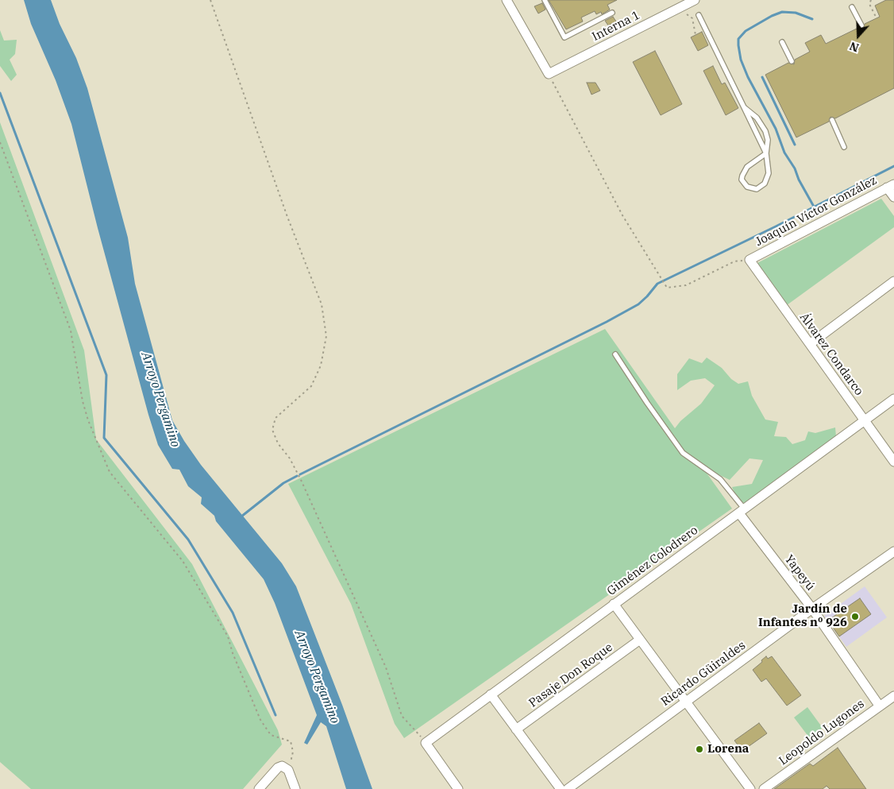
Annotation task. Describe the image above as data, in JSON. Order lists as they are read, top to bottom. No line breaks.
{"streets":{"street":["Interna 1","Joaquín Víctor González","Álvarez Condarco","Giménez Colodrero","Yapeyú","Ricardo Güiraldes","Pasaje Don Roque","Leopoldo Lugones"]},"crossings":[["Joaquín Víctor González","Álvarez Condarco"],["Álvarez Condarco","Giménez Colodrero"],["Giménez Colodrero","Yapeyú"],["Yapeyú","Ricardo Güiraldes"],["Yapeyú","Leopoldo Lugones"]],"water":["Arroyo Pergamino"],"places":["Jardín de Infantes nº 926","Lorena"],"north":"bottom"}
